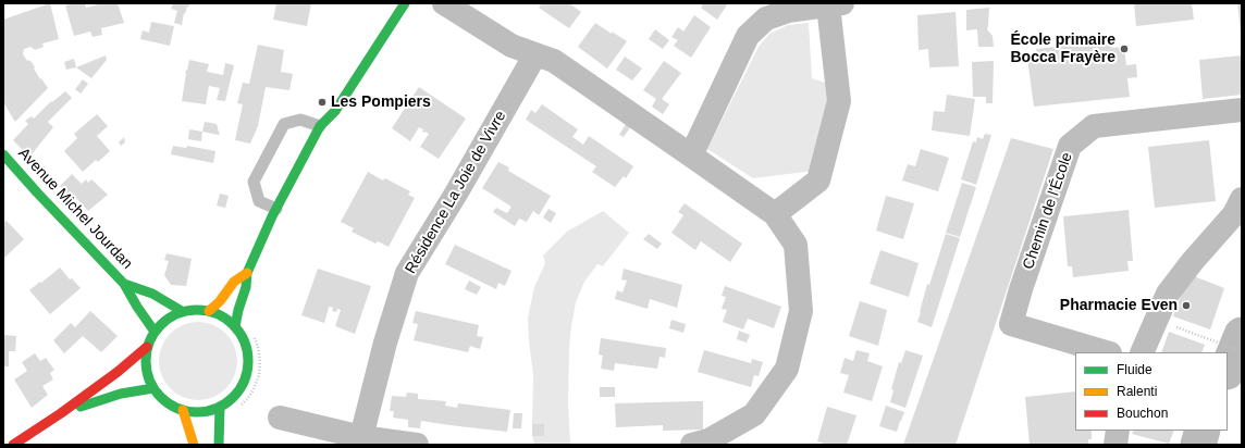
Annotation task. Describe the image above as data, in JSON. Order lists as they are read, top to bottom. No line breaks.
{"streets":{"main road":["Avenue Michel Jourdan"],"street":["Résidence La Joie de Vivre","Chemin de l'École"]},"places":["École primaire Bocca Frayère","Les Pompiers","Pharmacie Even"],"legend":["Fluide","Ralenti","Bouchon"]}
